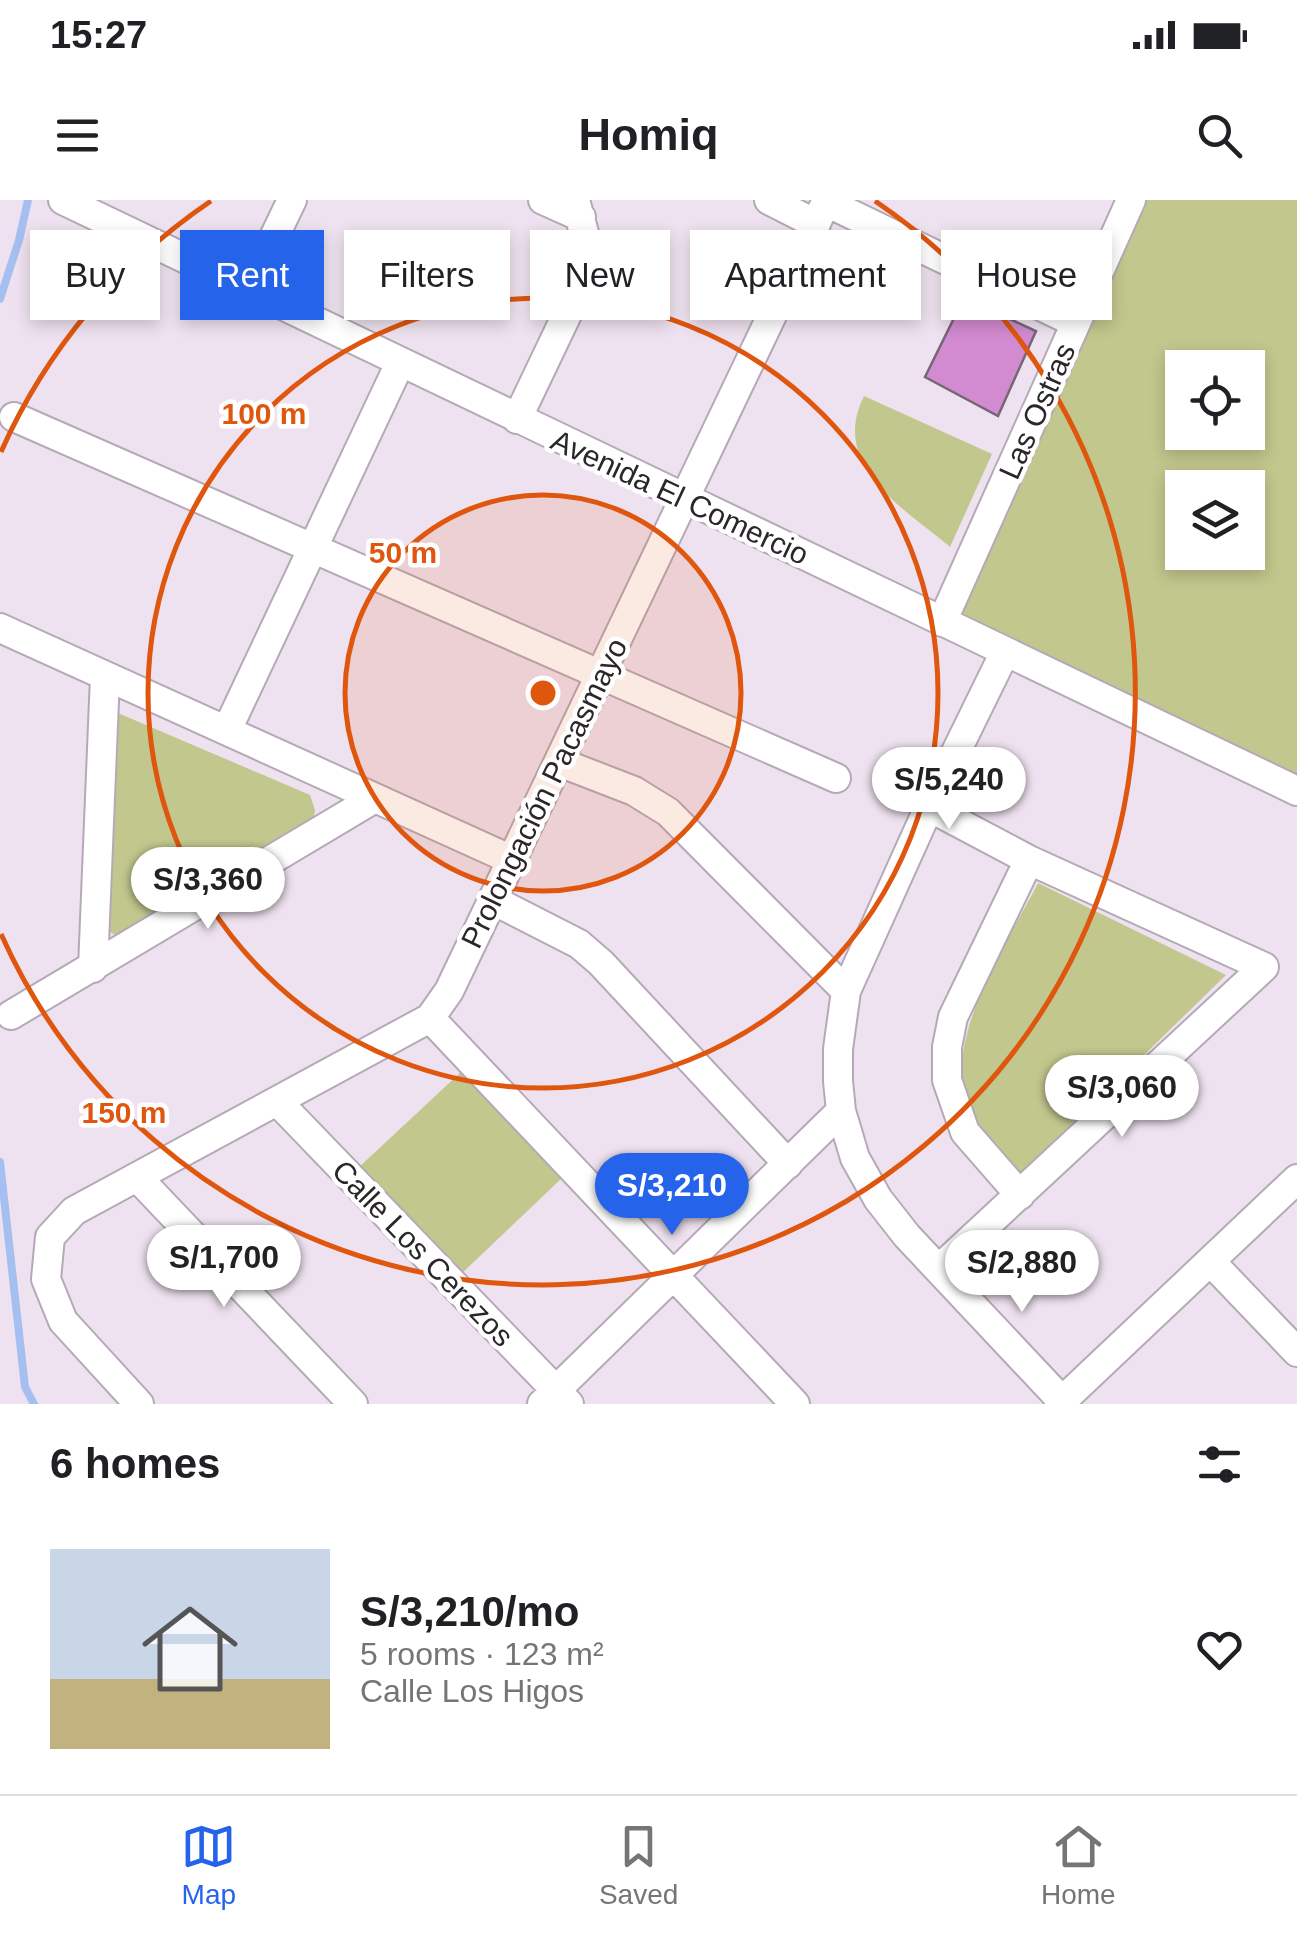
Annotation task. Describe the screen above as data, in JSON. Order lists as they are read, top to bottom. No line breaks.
{"streets":{"street":["Las Ostras","Avenida El Comercio","Prolongación Pacasmayo","Calle Los Cerezos"]},"crossings":[["Las Ostras","Avenida El Comercio"],["Avenida El Comercio","Prolongación Pacasmayo"],["Prolongación Pacasmayo","Calle Los Cerezos"]],"page":{"status":"15:27","header":"Homiq","chip":["Buy","Rent","Filters","New","Apartment","House"],"price":["S/5,240","S/3,360","S/3,060","S/3,210","S/1,700","S/2,880"],"heading":"6 homes","list":[{"name":"S/3,210/mo","note":"5 rooms · 123 m² · Calle Los Higos"}],"tabs":["Map","Saved","Home"]},"rings":["100 m","50 m","150 m"]}
